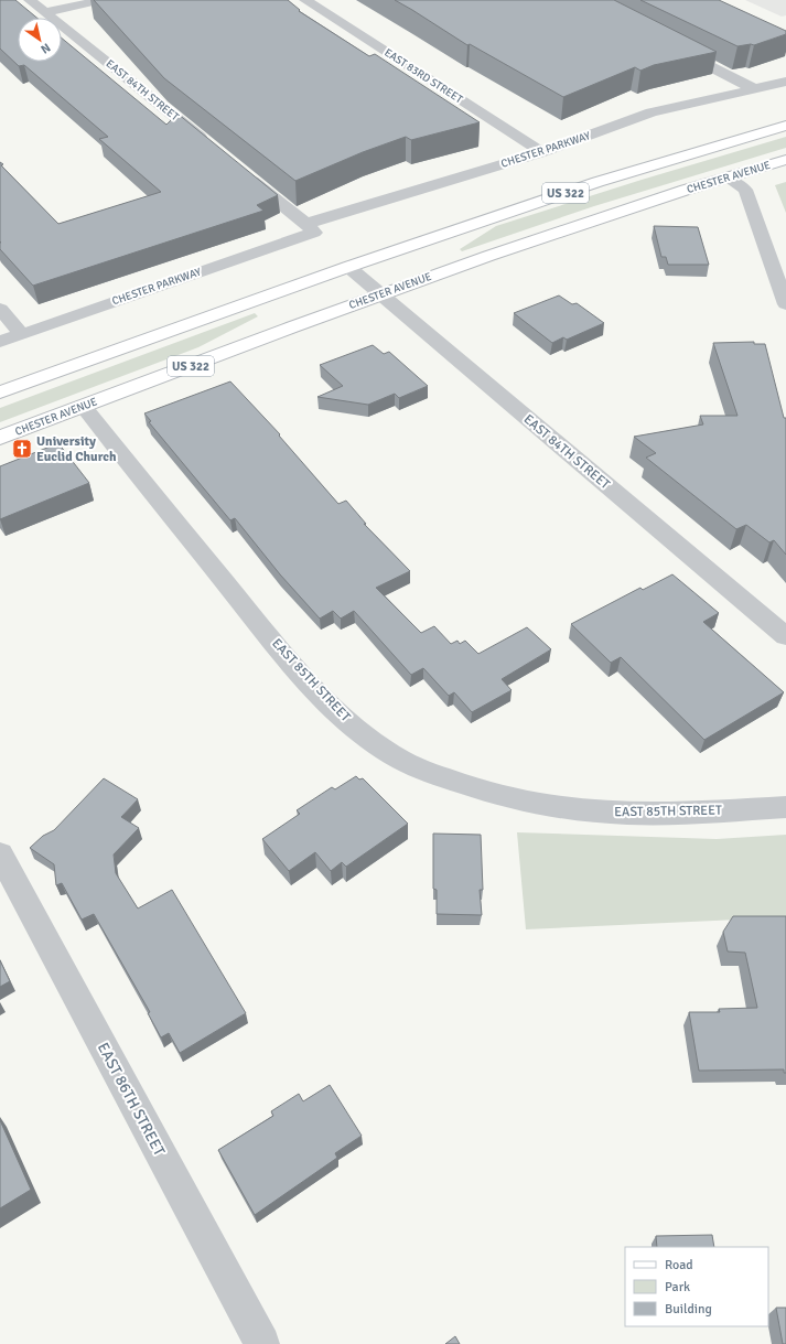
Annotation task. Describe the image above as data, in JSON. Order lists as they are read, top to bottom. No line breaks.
{"streets":{"main road":["CHESTER AVENUE","US 322"],"street":["EAST 83RD STREET","EAST 84TH STREET","CHESTER PARKWAY","EAST 85TH STREET","EAST 86TH STREET"]},"crossings":[["EAST 83RD STREET","CHESTER PARKWAY"],["EAST 84TH STREET","CHESTER AVENUE"],["EAST 84TH STREET","US 322"],["CHESTER AVENUE","EAST 85TH STREET"]],"places":{"church":["University Euclid Church"]},"legend":["Road","Park","Building"],"north":"bottom right"}
